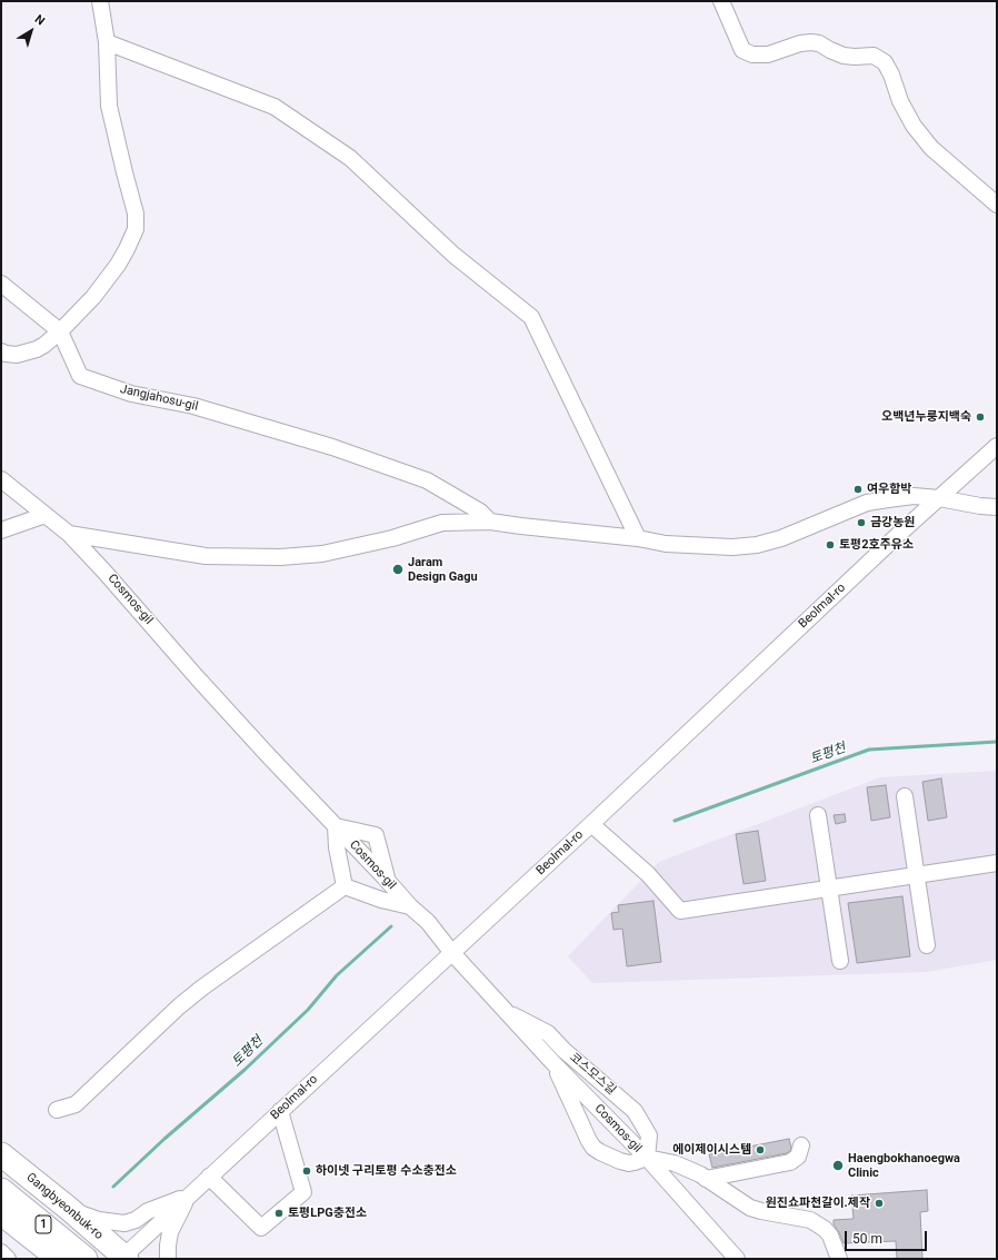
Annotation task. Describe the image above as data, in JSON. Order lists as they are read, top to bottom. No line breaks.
{"streets":{"highway":["Gangbyeonbuk-ro","1"],"street":["Jangjahosu-gil","Cosmos-gil","Beolmal-ro","코스모스길"]},"crossings":[["Cosmos-gil","Beolmal-ro"],["Cosmos-gil","코스모스길"],["Beolmal-ro","Gangbyeonbuk-ro"]],"water":["토평천"],"places":["오백년누룽지백숙","여우함박","금강농원","토평2호주유소","Jaram Design Gagu","에이제이시스템","Haengbokhanoegwa Clinic","하이넷 구리토평 수소충전소","원진쇼파천갈이.제작","토평LPG충전소"],"scale_bar":"50 m","north":"top right"}
